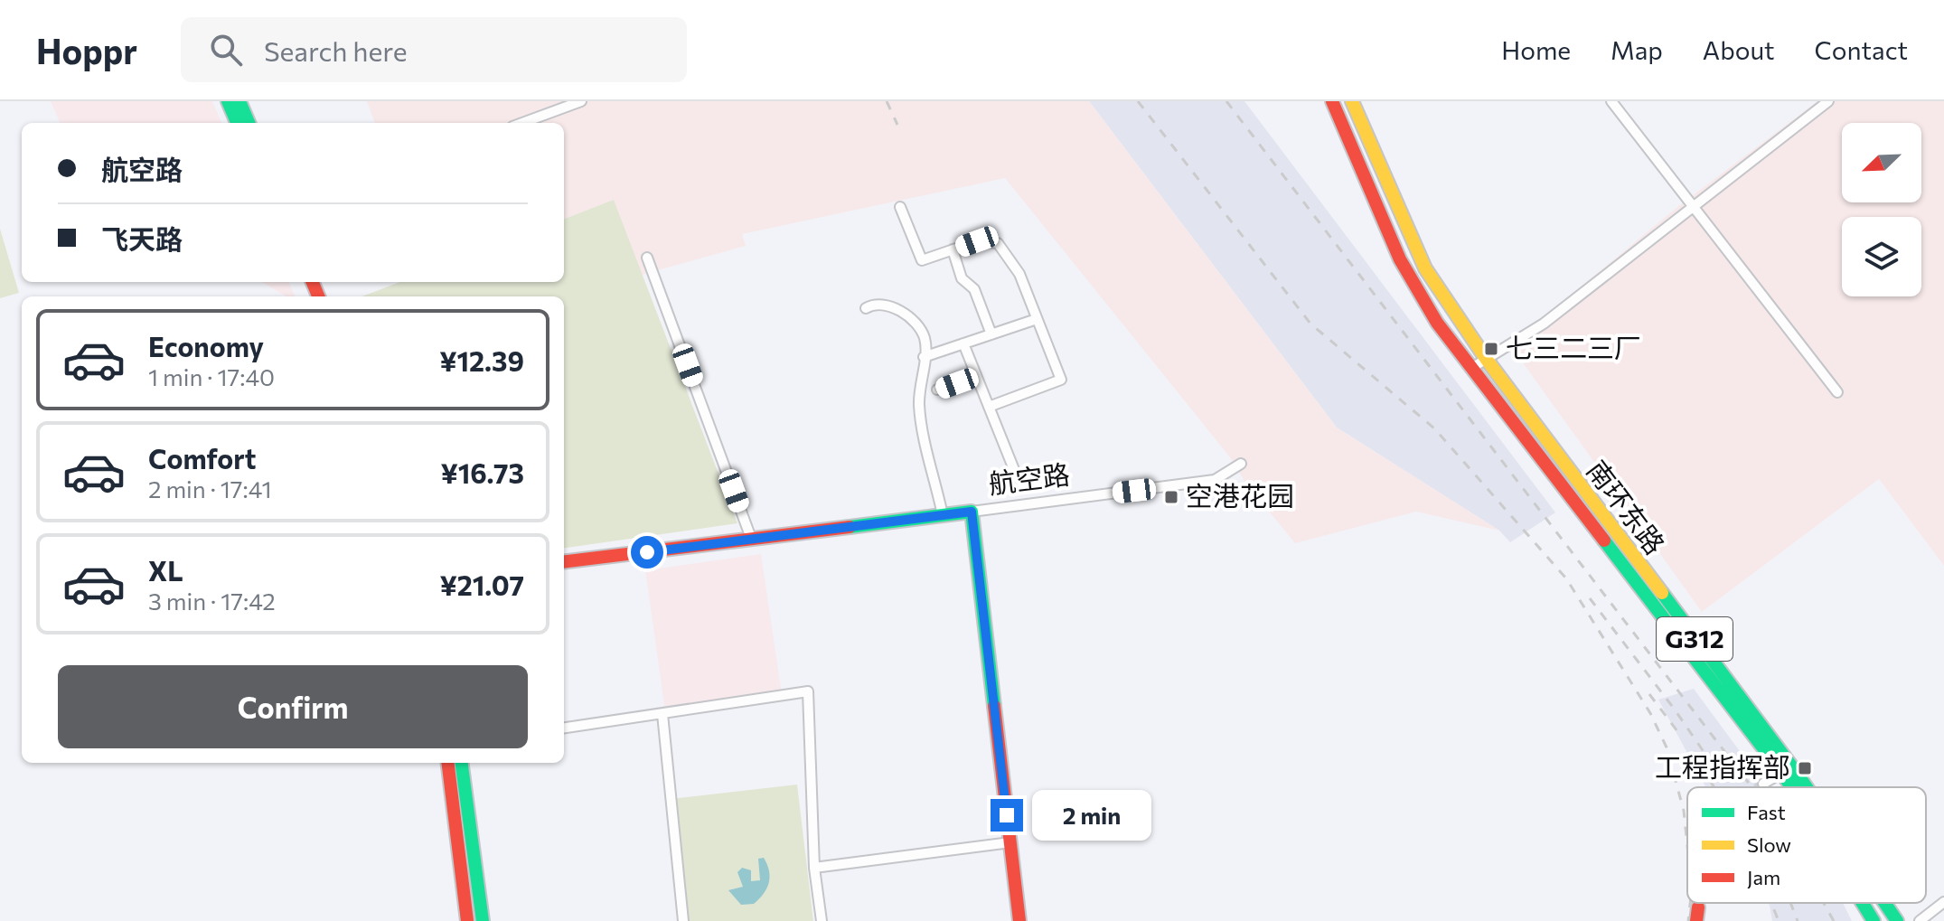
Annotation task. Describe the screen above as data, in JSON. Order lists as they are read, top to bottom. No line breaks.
{"streets":{"main road":["航空路","南环东路","G312"]},"places":{"transit":["七三二三厂","空港花园","工程指挥部"]},"legend":["Fast","Slow","Jam"],"north":"bottom left","page":{"header":"Hoppr","search":"Search here","nav":["Home","Map","About","Contact"],"banner":["航空路","飞天路"],"list":[{"name":"Economy","note":"1 min · 17:40","value":"¥12.39"},{"name":"Comfort","note":"2 min · 17:41","value":"¥16.73"},{"name":"XL","note":"3 min · 17:42","value":"¥21.07"}],"buttons":"Confirm","bubble":"2 min"}}
